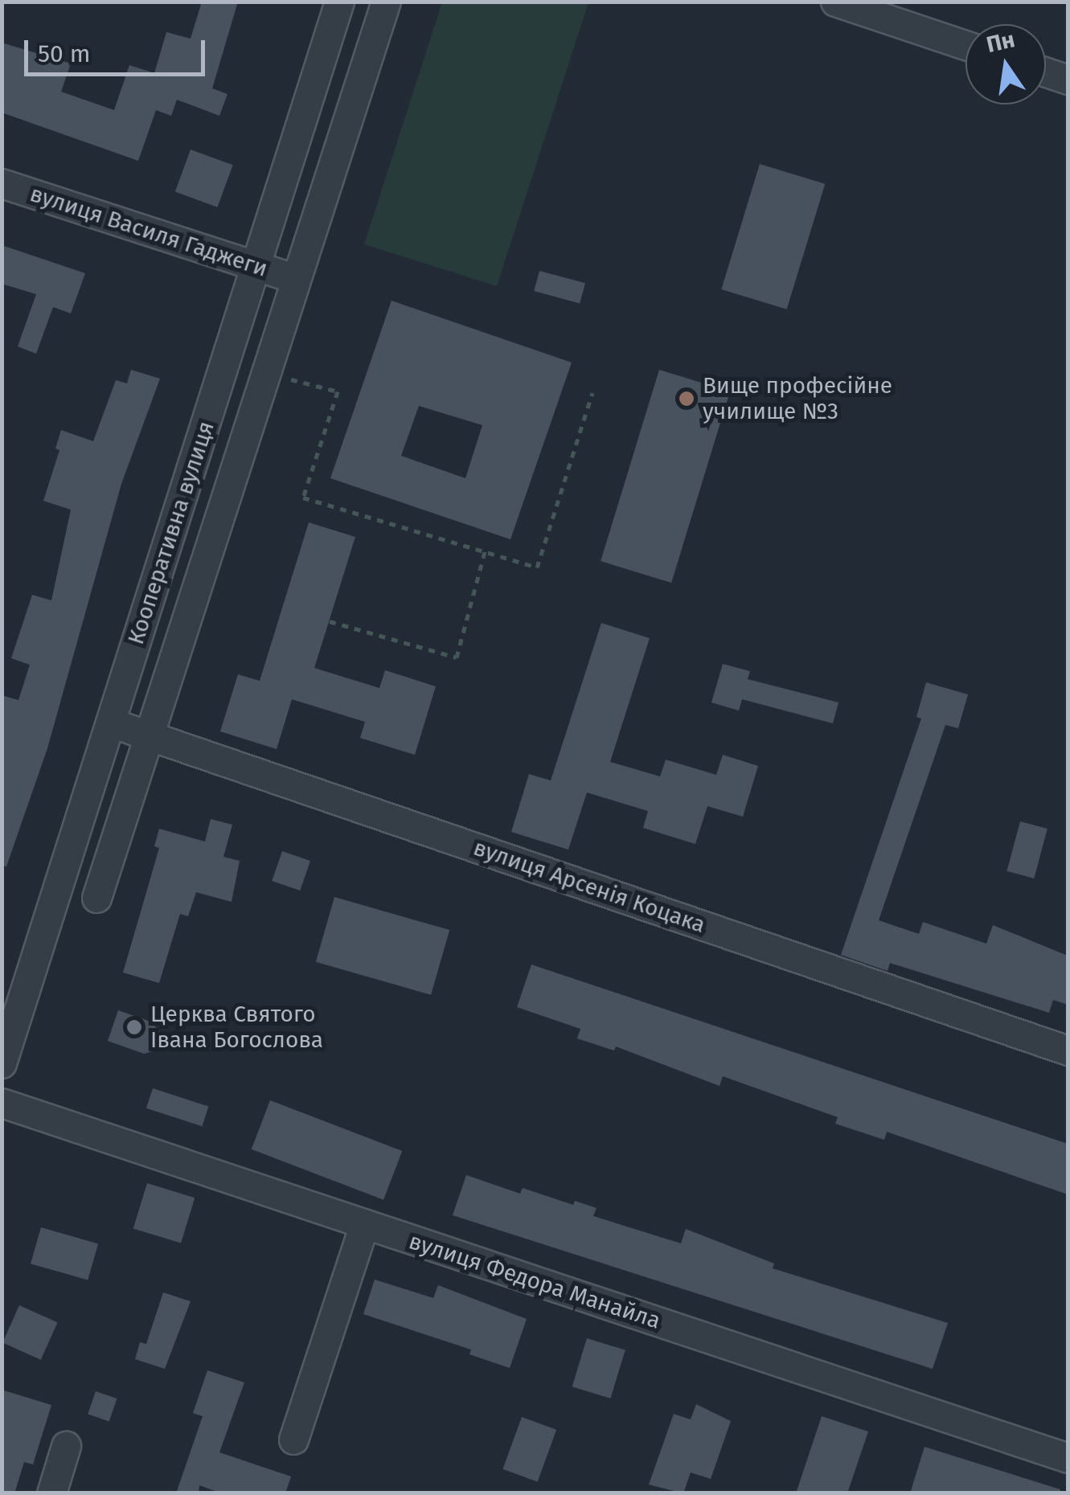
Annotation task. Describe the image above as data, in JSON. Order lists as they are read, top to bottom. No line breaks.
{"streets":{"street":["вулиця Василя Гаджеги","Кооперативна вулиця","вулиця Арсенія Коцака","вулиця Федора Манайла"]},"crossings":[["вулиця Василя Гаджеги","Кооперативна вулиця"],["Кооперативна вулиця","вулиця Арсенія Коцака"]],"places":["Вище професійне училище №3","Церква Святого Івана Богослова"],"scale_bar":"50 m","north":"top"}
